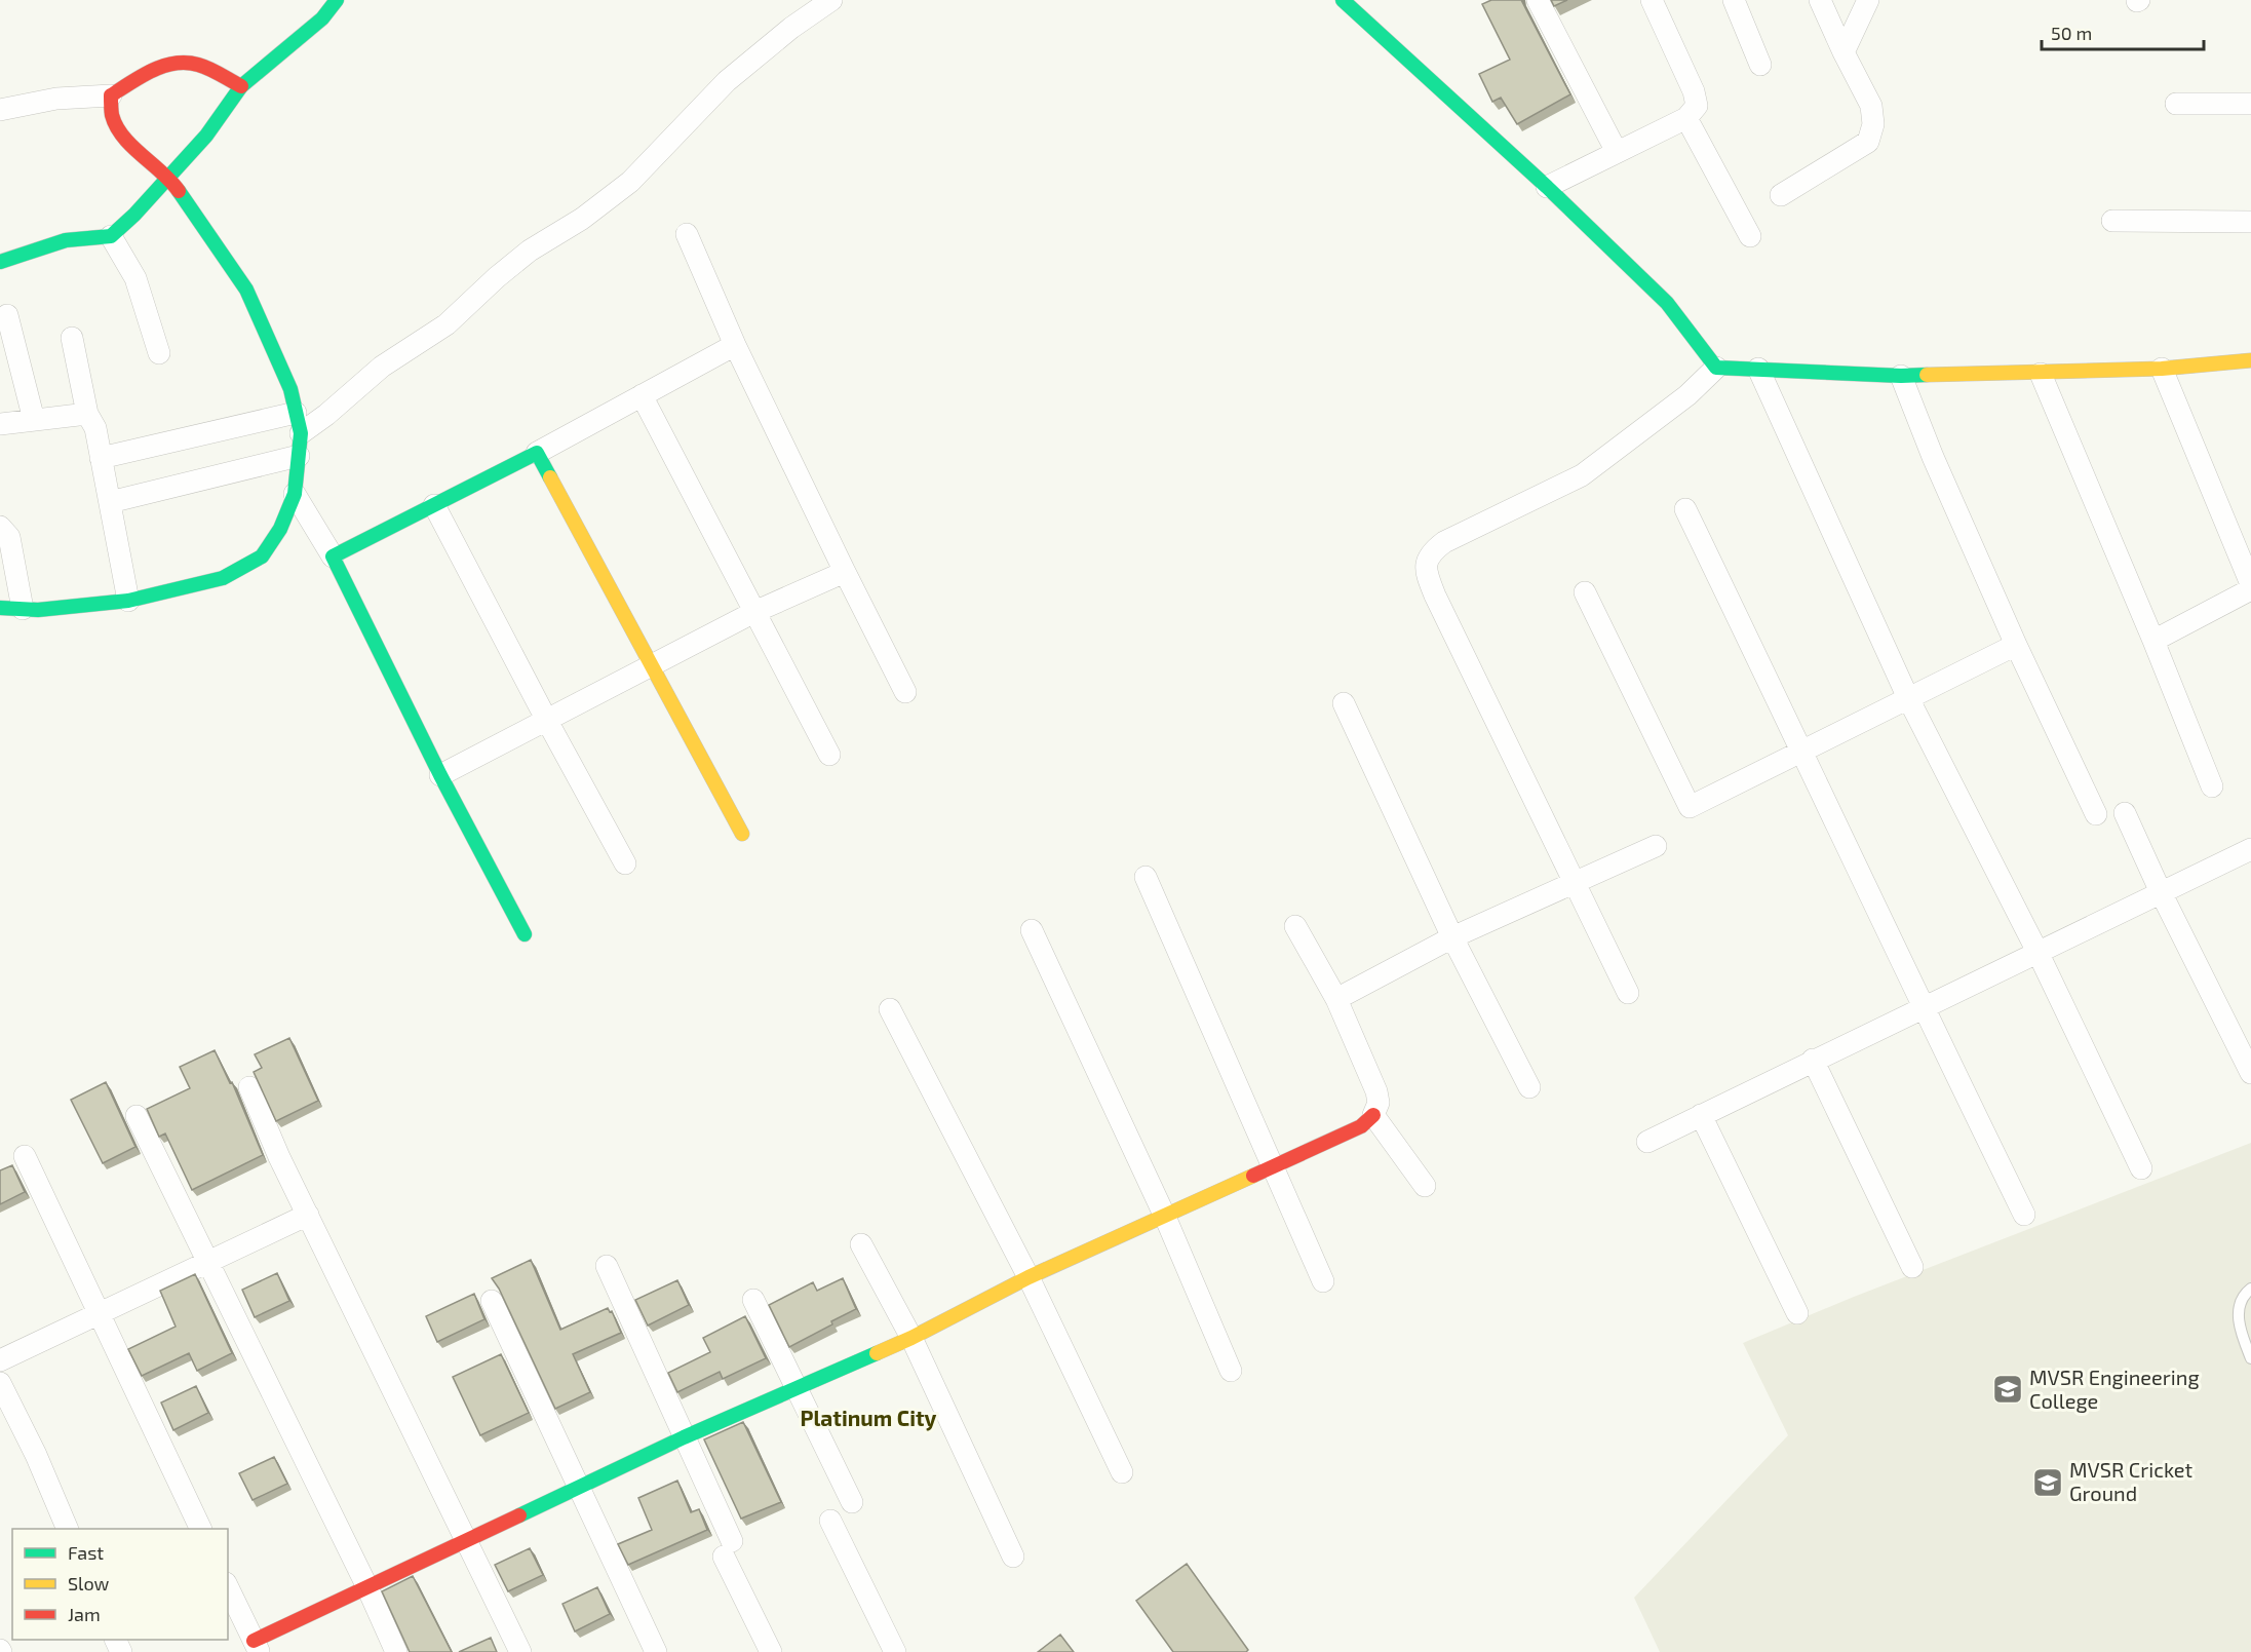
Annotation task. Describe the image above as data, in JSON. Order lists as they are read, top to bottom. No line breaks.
{"districts":["Platinum City"],"places":{"school or university":["MVSR Engineering College","MVSR Cricket Ground"]},"legend":["Fast","Slow","Jam"],"scale_bar":"50 m"}
